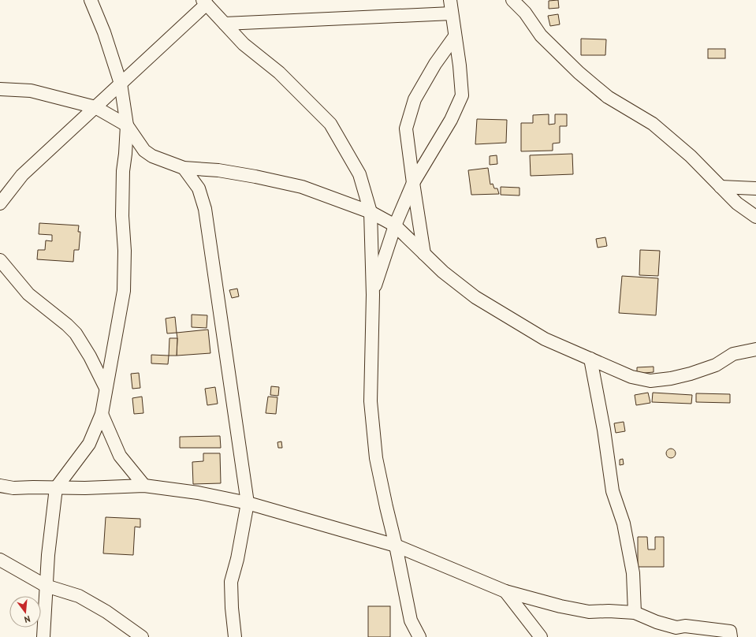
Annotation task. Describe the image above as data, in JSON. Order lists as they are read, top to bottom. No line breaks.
{"north":"bottom"}
